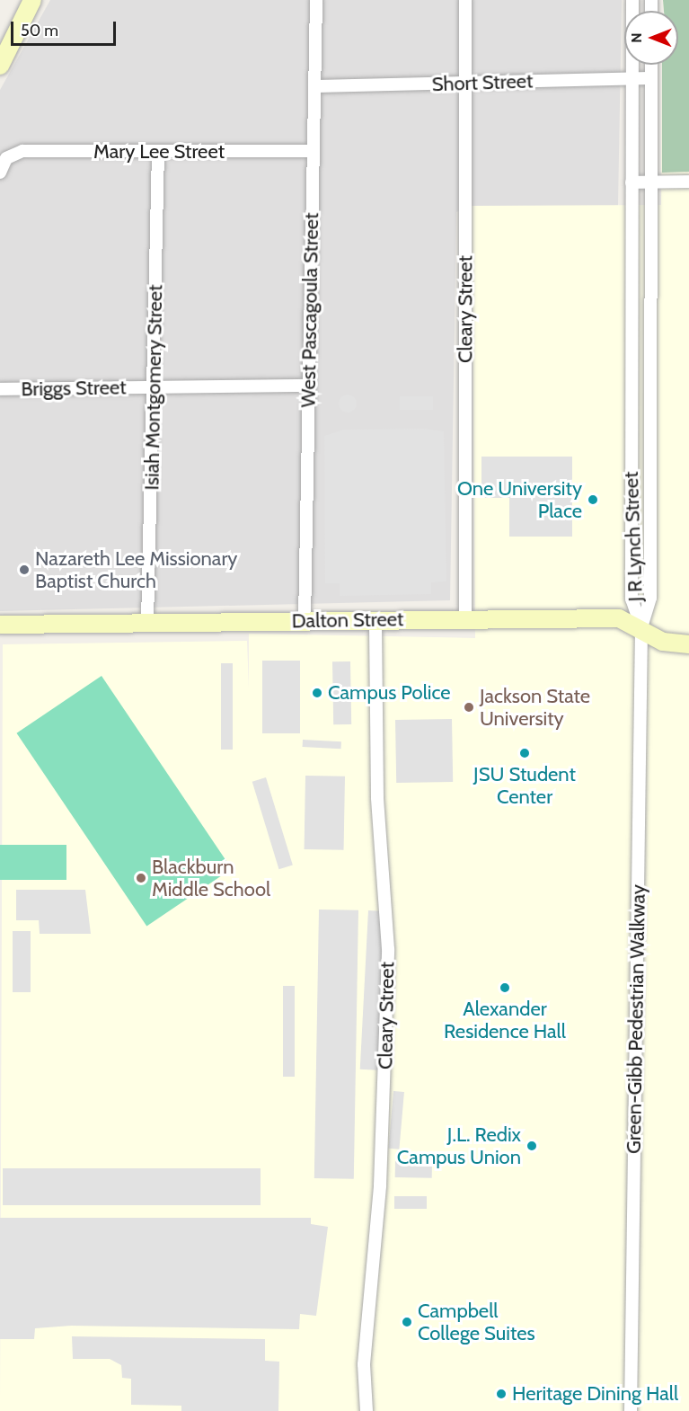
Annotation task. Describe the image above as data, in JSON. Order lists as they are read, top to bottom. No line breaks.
{"streets":{"street":["Short Street","Mary Lee Street","Cleary Street","West Pascagoula Street","Isiah Montgomery Street","Briggs Street","J R Lynch Street","Dalton Street","Green-Gibb Pedestrian Walkway"]},"crossings":[["Short Street","Cleary Street"],["Short Street","West Pascagoula Street"],["Short Street","J R Lynch Street"],["Mary Lee Street","West Pascagoula Street"],["Mary Lee Street","Isiah Montgomery Street"],["Cleary Street","Dalton Street"],["West Pascagoula Street","Briggs Street"],["West Pascagoula Street","Dalton Street"],["Isiah Montgomery Street","Briggs Street"],["Isiah Montgomery Street","Dalton Street"],["J R Lynch Street","Dalton Street"],["J R Lynch Street","Green-Gibb Pedestrian Walkway"],["Dalton Street","Green-Gibb Pedestrian Walkway"]],"places":["One University Place","Nazareth Lee Missionary Baptist Church","Campus Police","Jackson State University","JSU Student Center","Blackburn Middle School","Alexander Residence Hall","J.L. Redix Campus Union","Campbell College Suites","Heritage Dining Hall"],"scale_bar":"50 m","north":"left"}
